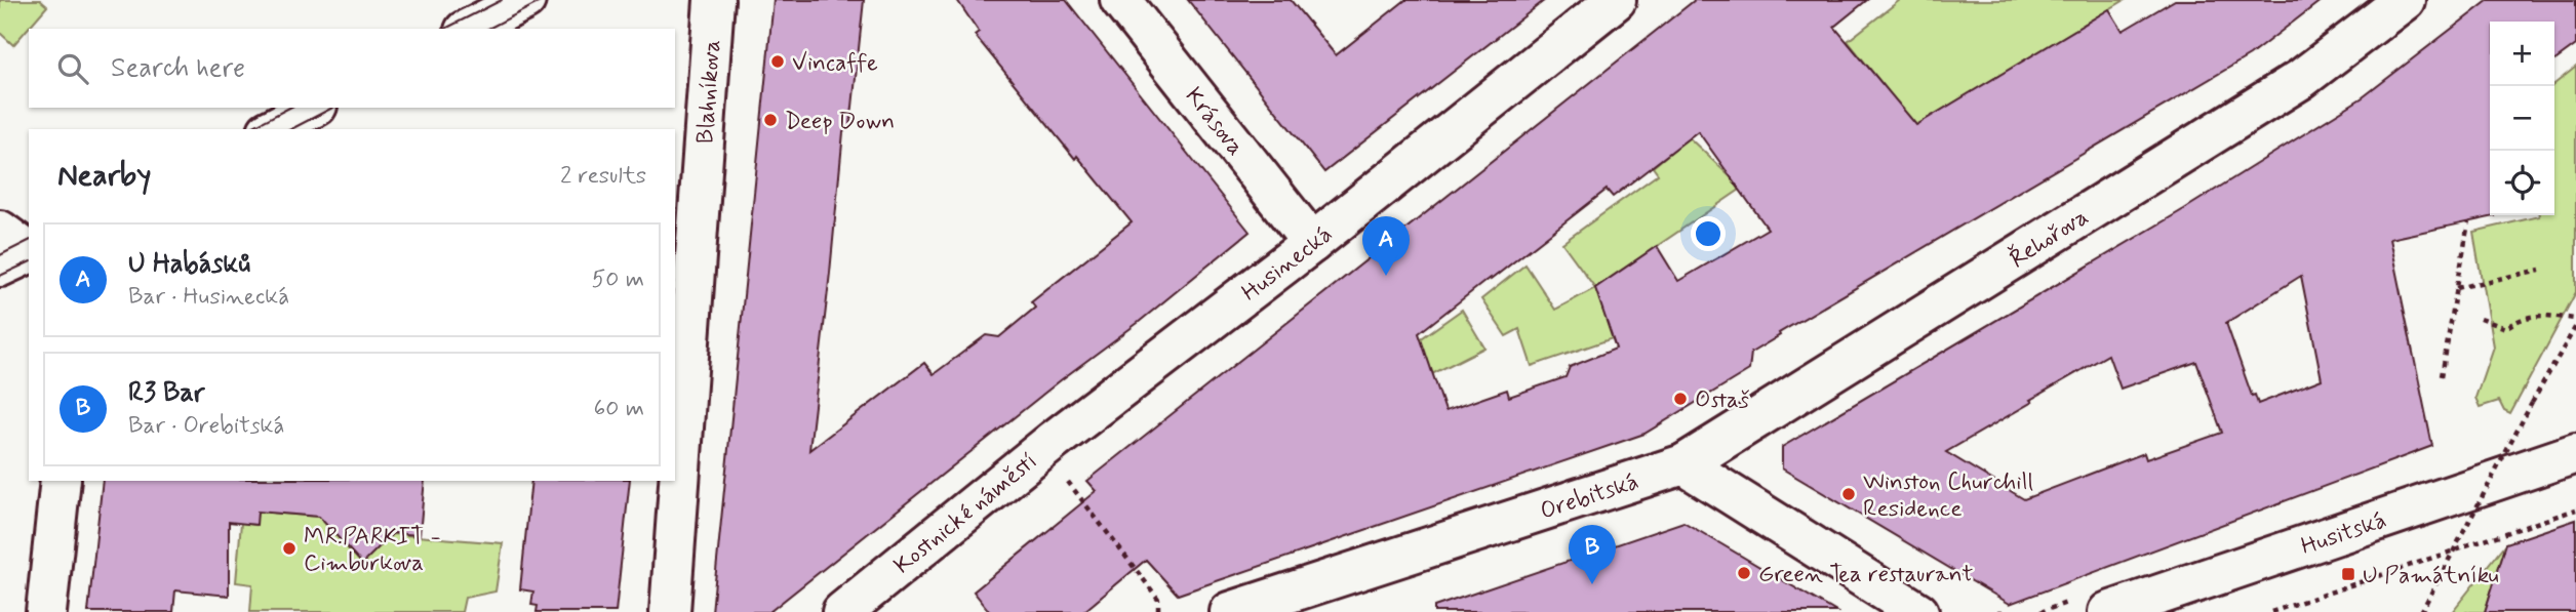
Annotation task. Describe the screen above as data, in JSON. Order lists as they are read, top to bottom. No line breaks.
{"streets":{"street":["Blahníkova","Krásova","Řehořova","Husinecká","Orebitská","Kostnické náměstí","Husitská"]},"crossings":[["Krásova","Husinecká"],["Řehořova","Orebitská"],["Husinecká","Kostnické náměstí"]],"places":{"other":["Vincaffe","Deep Down","Ostaš","Winston Churchill Residence","MR.PARKIT - Cimburkova","Green Tea restaurant"],"transit":["U Památníku"]},"page":{"map_buttons":["+","−"],"search":"Search here","heading":["Nearby","2 results"],"pins":["A","B"],"list":[{"mark":"A","name":"U Habásků","note":"Bar · Husinecká","value":"50 m"},{"mark":"B","name":"R3 Bar","note":"Bar · Orebitská","value":"60 m"}]}}
